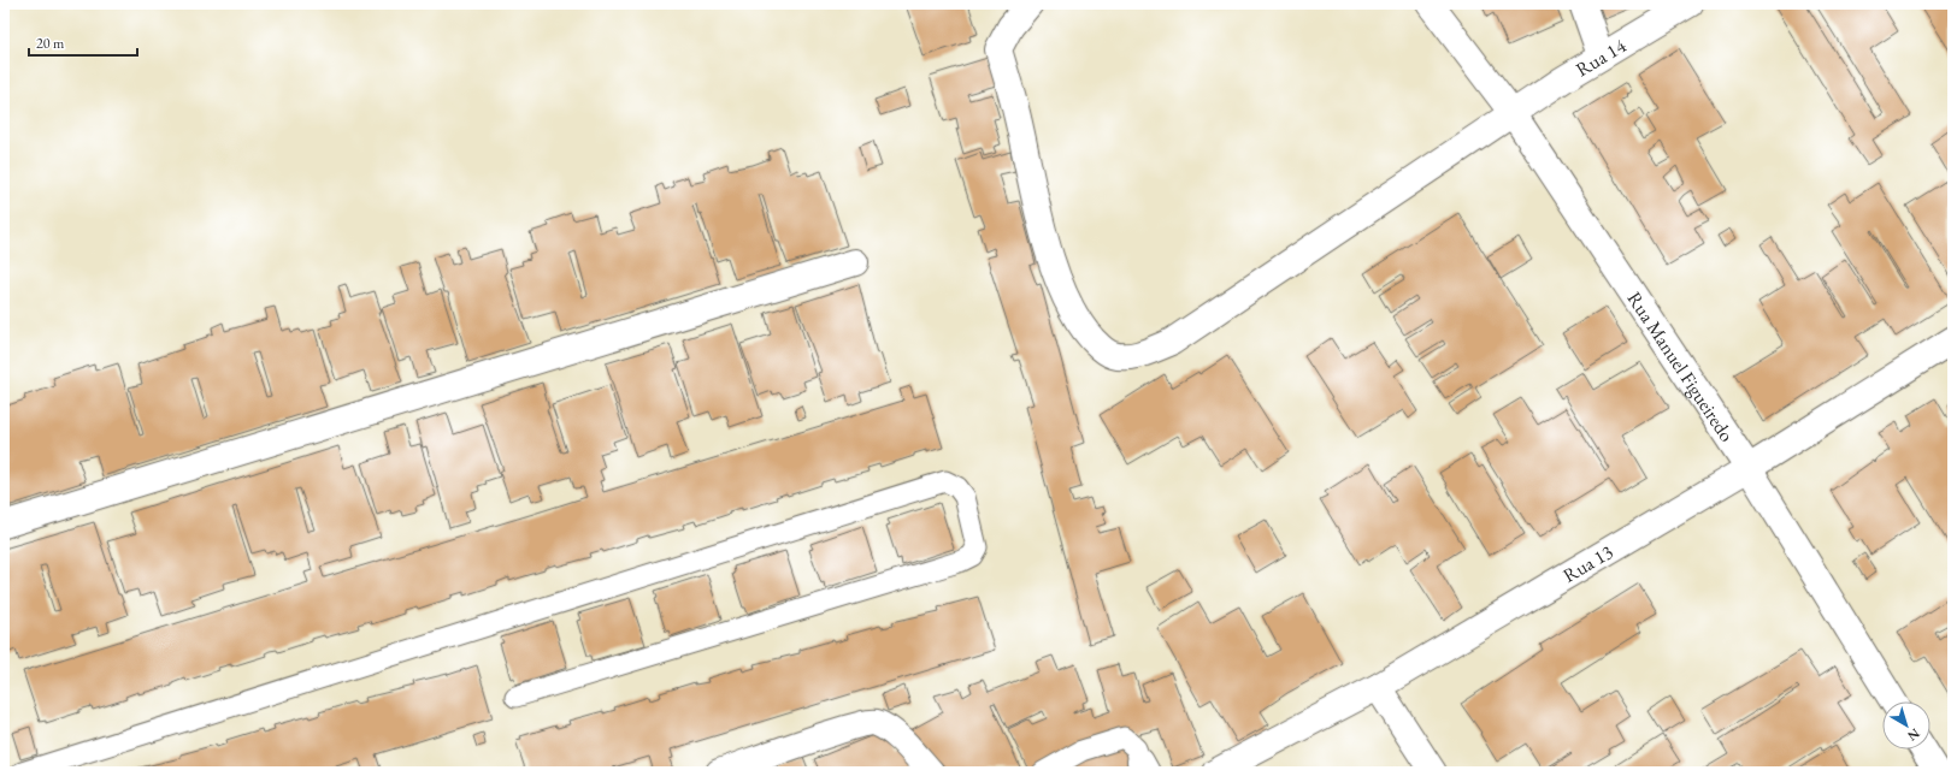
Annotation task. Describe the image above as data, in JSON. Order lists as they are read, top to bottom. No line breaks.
{"streets":{"street":["Rua 14","Rua Manuel Figueiredo","Rua 13"]},"crossings":[["Rua 14","Rua Manuel Figueiredo"],["Rua Manuel Figueiredo","Rua 13"]],"scale_bar":"20 m","north":"bottom right"}
